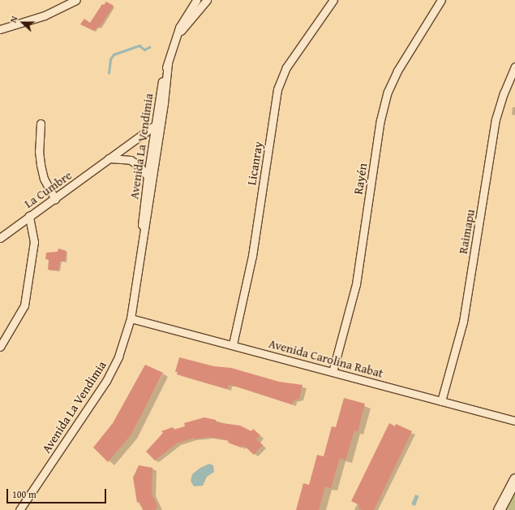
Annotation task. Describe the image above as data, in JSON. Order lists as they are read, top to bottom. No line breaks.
{"streets":{"street":["Avenida La Vendimia","Licanray","Rayén","La Cumbre","Raimapu","Avenida Carolina Rabat"]},"crossings":[["Avenida La Vendimia","La Cumbre"],["Avenida La Vendimia","Avenida Carolina Rabat"],["Licanray","Avenida Carolina Rabat"],["Rayén","Avenida Carolina Rabat"],["Raimapu","Avenida Carolina Rabat"]],"scale_bar":"100 m","north":"left"}
